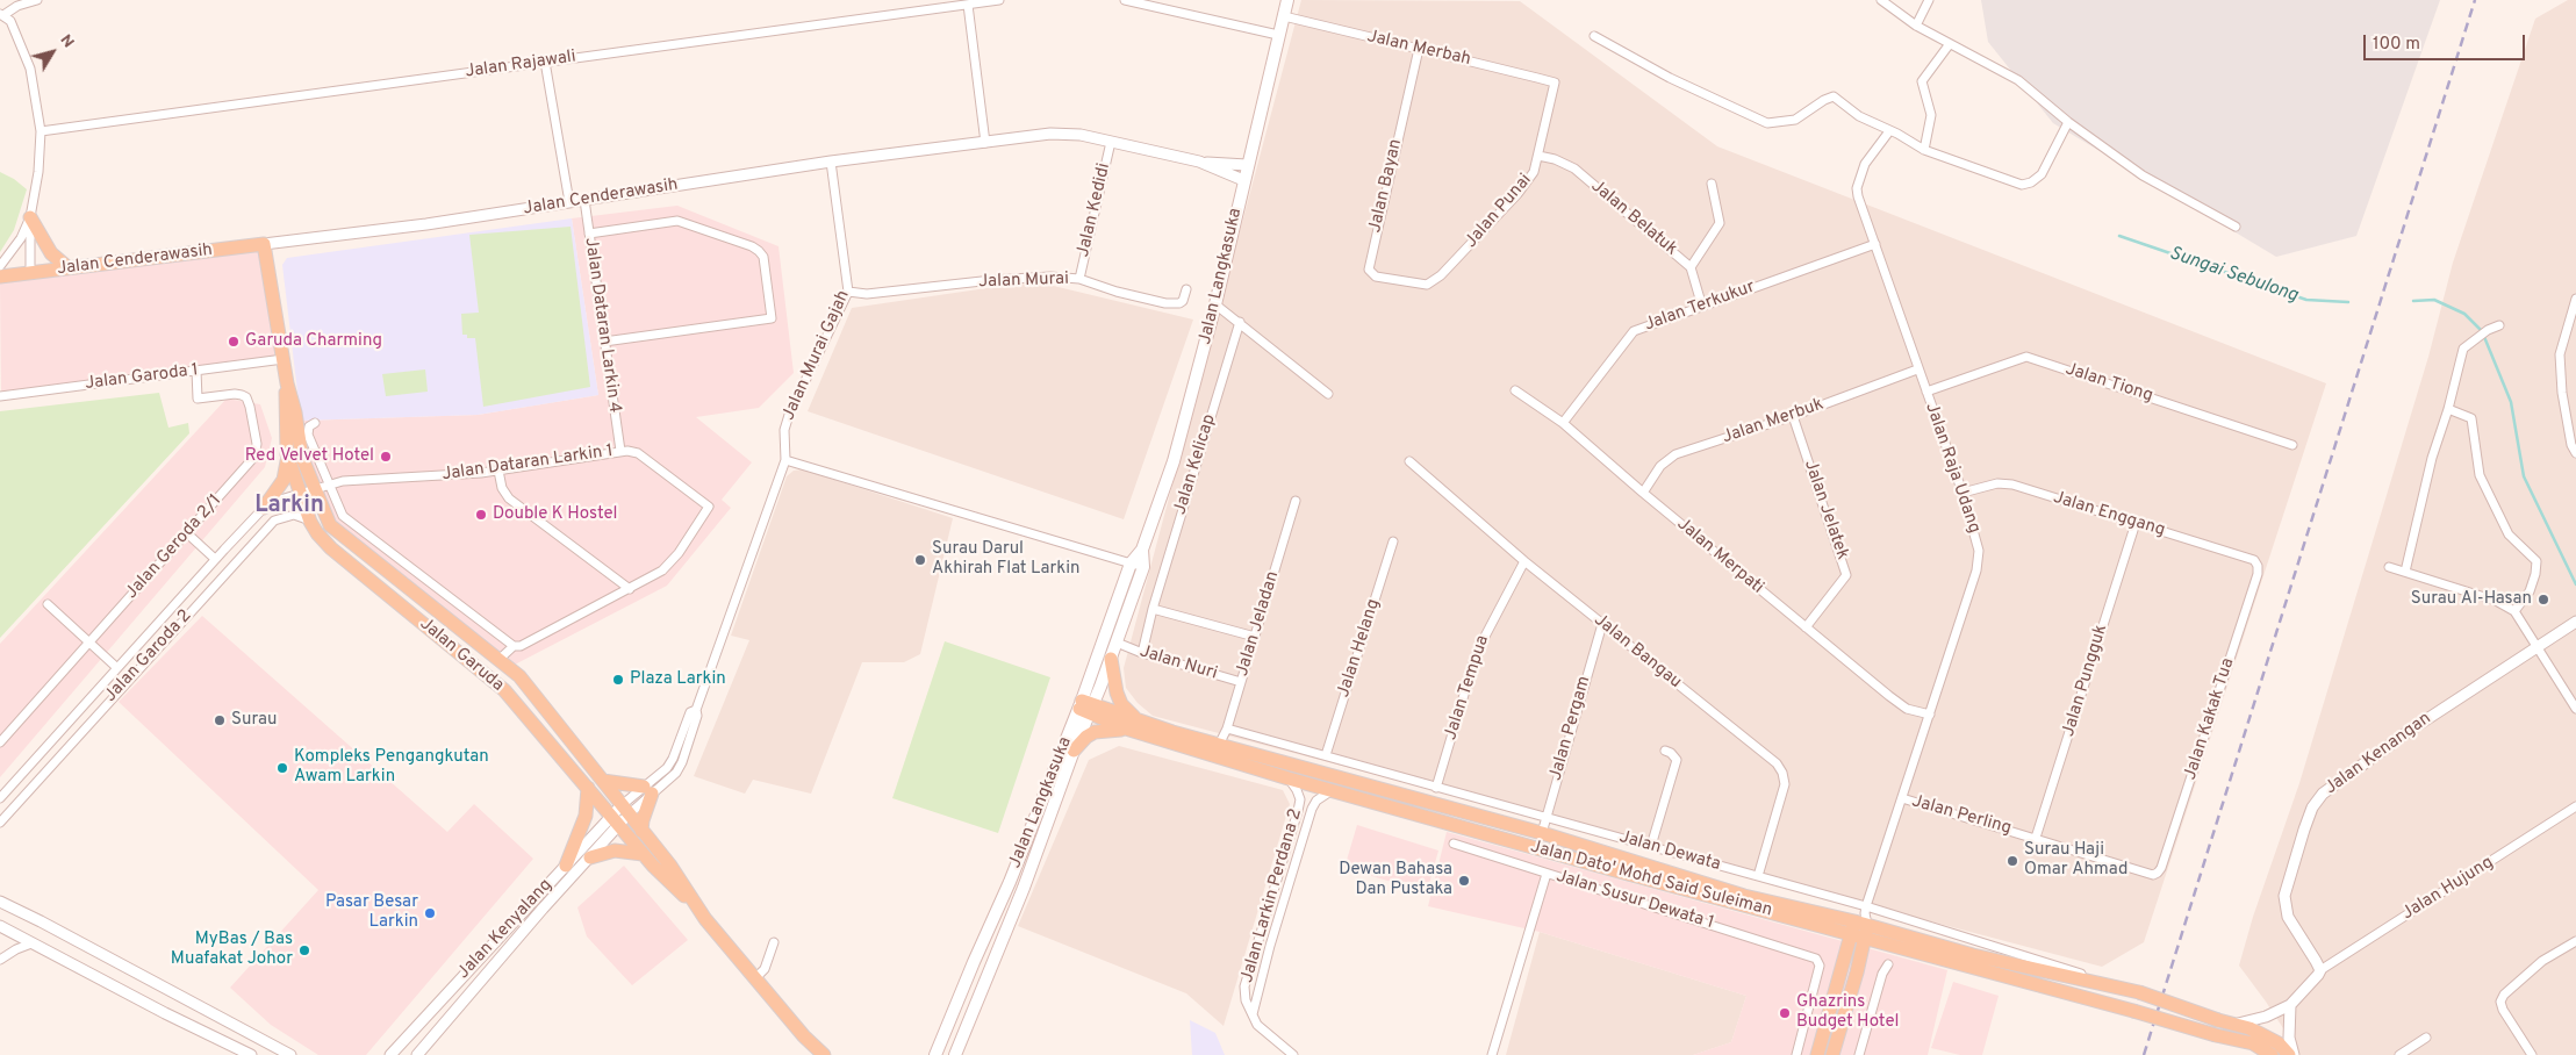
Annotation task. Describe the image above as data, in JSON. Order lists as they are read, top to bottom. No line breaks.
{"streets":{"main road":["Jalan Cenderawasih","Jalan Langkasuka","Jalan Garuda","Jalan Dato' Mohd Said Suleiman"],"street":["Jalan Merbah","Jalan Rajawali","Jalan Bayan","Jalan Kedidi","Jalan Punai","Jalan Belatuk","Jalan Murai","Jalan Terkukur","Jalan Dataran Larkin 4","Jalan Murai Gajah","Jalan Garoda 1","Jalan Tiong","Jalan Merbuk","Jalan Dataran Larkin 1","Jalan Kelicap","Jalan Raja Udang","Jalan Jelatek","Jalan Enggang","Jalan Geroda 2/1","Jalan Merpati","Jalan Jeladan","Jalan Helang","Jalan Bangau","Jalan Garoda 2","Jalan Nuri","Jalan Pungguk","Jalan Tempua","Jalan Kakak Tua","Jalan Pergam","Jalan Kenangan","Jalan Perling","Jalan Dewata","Jalan Hujung","Jalan Larkin Perdana 2","Jalan Susur Dewata 1","Jalan Kenyalang"]},"crossings":[["Jalan Merbah","Jalan Bayan"],["Jalan Merbah","Jalan Punai"],["Jalan Merbah","Jalan Langkasuka"],["Jalan Bayan","Jalan Punai"],["Jalan Cenderawasih","Jalan Kedidi"],["Jalan Cenderawasih","Jalan Langkasuka"],["Jalan Cenderawasih","Jalan Dataran Larkin 4"],["Jalan Cenderawasih","Jalan Murai Gajah"],["Jalan Cenderawasih","Jalan Garuda"],["Jalan Kedidi","Jalan Murai"],["Jalan Punai","Jalan Belatuk"],["Jalan Belatuk","Jalan Terkukur"],["Jalan Langkasuka","Jalan Nuri"],["Jalan Langkasuka","Jalan Dato' Mohd Said Suleiman"],["Jalan Murai","Jalan Murai Gajah"],["Jalan Terkukur","Jalan Raja Udang"],["Jalan Terkukur","Jalan Merpati"],["Jalan Dataran Larkin 4","Jalan Dataran Larkin 1"],["Jalan Murai Gajah","Jalan Garuda"],["Jalan Murai Gajah","Jalan Kenyalang"],["Jalan Garoda 1","Jalan Geroda 2/1"],["Jalan Garoda 1","Jalan Garuda"],["Jalan Tiong","Jalan Raja Udang"],["Jalan Merbuk","Jalan Raja Udang"],["Jalan Merbuk","Jalan Jelatek"],["Jalan Merbuk","Jalan Merpati"],["Jalan Dataran Larkin 1","Jalan Garuda"],["Jalan Dataran Larkin 1","Jalan Garoda 2"],["Jalan Kelicap","Jalan Nuri"],["Jalan Raja Udang","Jalan Enggang"],["Jalan Raja Udang","Jalan Merpati"],["Jalan Raja Udang","Jalan Perling"],["Jalan Raja Udang","Jalan Dewata"],["Jalan Raja Udang","Jalan Dato' Mohd Said Suleiman"],["Jalan Jelatek","Jalan Merpati"],["Jalan Enggang","Jalan Pungguk"],["Jalan Enggang","Jalan Kakak Tua"],["Jalan Jeladan","Jalan Nuri"],["Jalan Jeladan","Jalan Dewata"],["Jalan Jeladan","Jalan Dato' Mohd Said Suleiman"],["Jalan Helang","Jalan Dewata"],["Jalan Bangau","Jalan Tempua"],["Jalan Bangau","Jalan Pergam"],["Jalan Bangau","Jalan Dewata"],["Jalan Garuda","Jalan Garoda 2"],["Jalan Garuda","Jalan Kenyalang"],["Jalan Pungguk","Jalan Perling"],["Jalan Tempua","Jalan Dewata"],["Jalan Kakak Tua","Jalan Perling"],["Jalan Pergam","Jalan Dewata"],["Jalan Pergam","Jalan Dato' Mohd Said Suleiman"],["Jalan Kenangan","Jalan Hujung"],["Jalan Dewata","Jalan Dato' Mohd Said Suleiman"],["Jalan Dato' Mohd Said Suleiman","Jalan Larkin Perdana 2"]],"districts":["Larkin"],"water":["Sungai Sebulong"],"places":["Garuda Charming","Red Velvet Hotel","Double K Hostel","Surau Darul Akhirah Flat Larkin","Surau Al-Hasan","Plaza Larkin","Surau","Kompleks Pengangkutan Awam Larkin","Surau Haji Omar Ahmad","Dewan Bahasa Dan Pustaka","Pasar Besar Larkin","MyBas / Bas Muafakat Johor","Ghazrins Budget Hotel"],"scale_bar":"100 m","north":"top right"}
